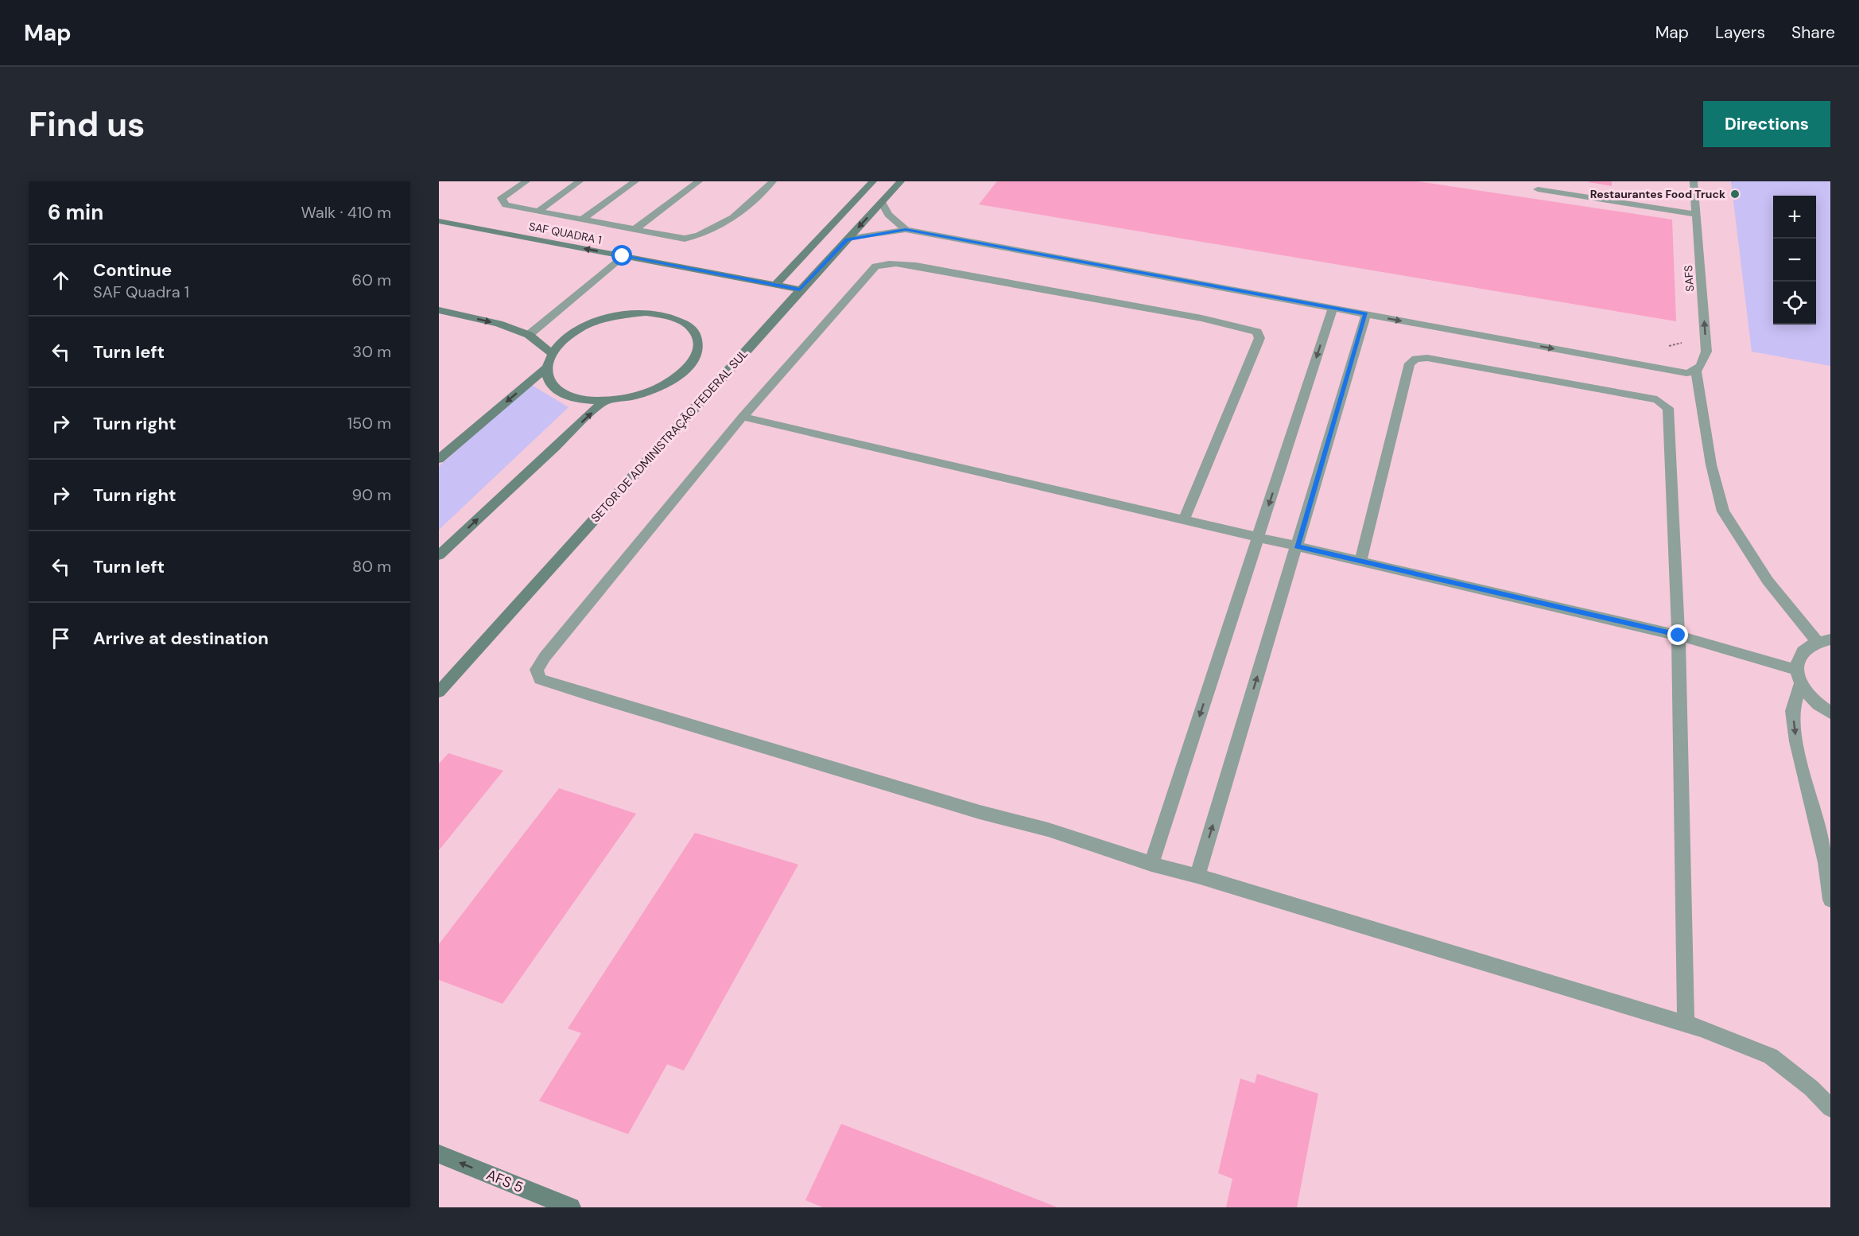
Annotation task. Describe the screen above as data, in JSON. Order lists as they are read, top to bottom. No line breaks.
{"streets":{"street":["SAF QUADRA 1","SETOR DE ADMINISTRAÇÃO FEDERAL SUL","AFS 5"],"lane":["SAFS"]},"crossings":[["SAF QUADRA 1","SETOR DE ADMINISTRAÇÃO FEDERAL SUL"]],"one_way":["SAFS","AFS 5"],"places":["Restaurantes Food Truck"],"page":{"header":"Map","nav":["Map","Layers","Share"],"buttons":"Directions","title":"Find us","heading":["6 min","Walk · 410 m"],"map_buttons":["+","−"],"list":[["Continue","SAF Quadra 1","60 m"],["Turn left","30 m"],["Turn right","150 m"],["Turn right","90 m"],["Turn left","80 m"],"Arrive at destination"]}}
